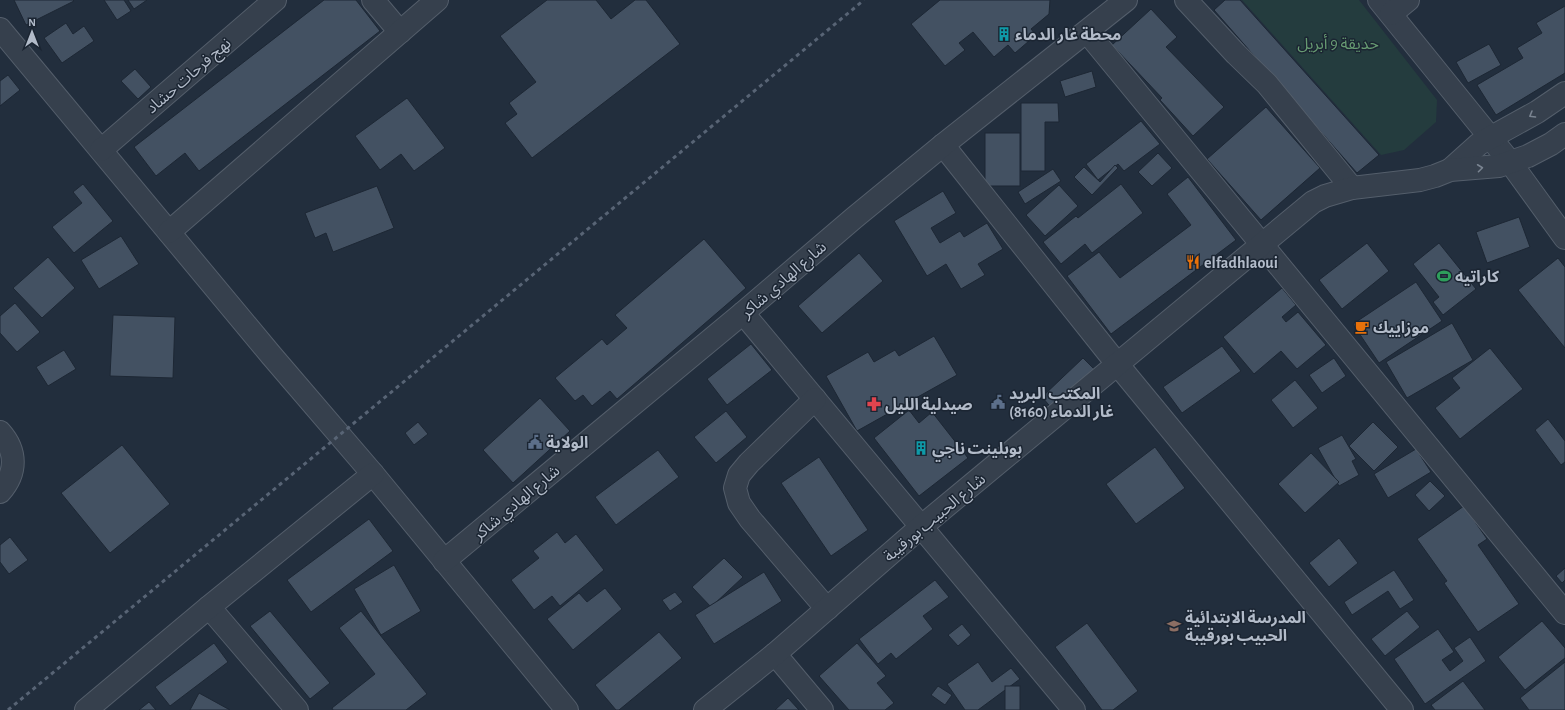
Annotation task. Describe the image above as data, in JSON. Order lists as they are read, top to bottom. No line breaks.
{"streets":{"street":["نهج فرحات حشاد","شارع الهادي شاكر","شارع الحبيب بورقيبة"]},"parks":["حديقة 9 أبريل"],"places":{"building":["محطة غار الدماء","بوبلينت ناجي"],"restaurant":["elfadhlaoui"],"sports":["كاراتيه"],"cafe":["موزاييك"],"public building":["المكتب البريد غار الدماء (8160)","الولاية"],"pharmacy":["صيدلية الليل"],"school or university":["المدرسة الابتدائية الحبيب بورقيبة"]},"north":"top"}
